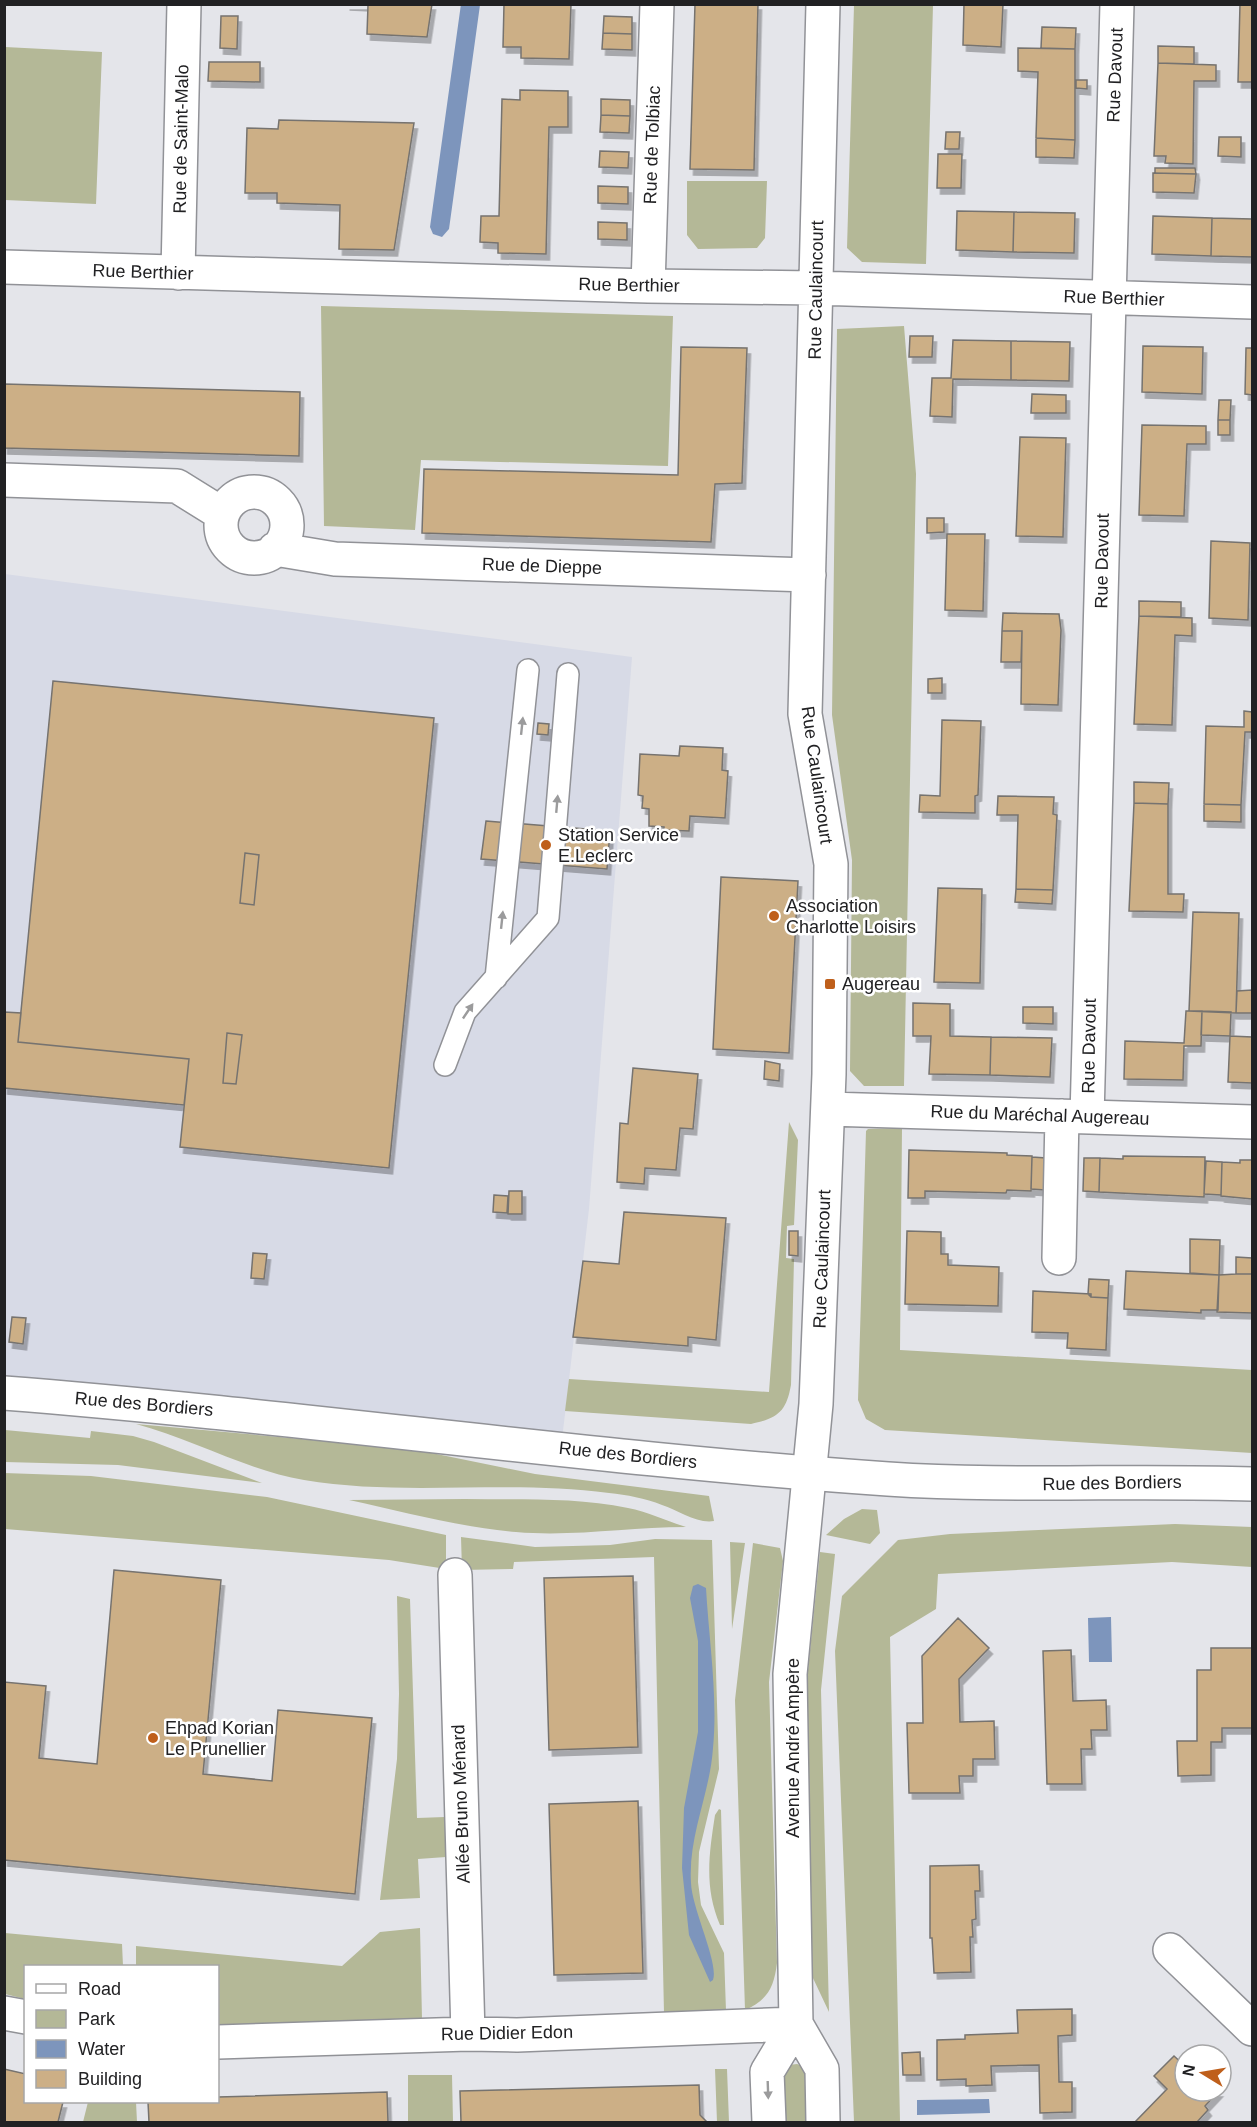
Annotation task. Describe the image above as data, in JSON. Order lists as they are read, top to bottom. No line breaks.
{"streets":{"street":["Rue Davout","Rue de Saint-Malo","Rue de Tolbiac","Rue Berthier","Rue Caulaincourt","Rue de Dieppe","Rue du Maréchal Augereau","Rue des Bordiers","Avenue André Ampère","Allée Bruno Ménard","Rue Didier Edon"]},"crossings":[["Rue Davout","Rue Berthier"],["Rue Davout","Rue du Maréchal Augereau"],["Rue de Saint-Malo","Rue Berthier"],["Rue de Tolbiac","Rue Berthier"],["Rue Berthier","Rue Caulaincourt"],["Rue Caulaincourt","Rue de Dieppe"],["Rue Caulaincourt","Rue du Maréchal Augereau"],["Rue Caulaincourt","Rue des Bordiers"],["Rue Caulaincourt","Avenue André Ampère"],["Rue des Bordiers","Avenue André Ampère"],["Avenue André Ampère","Rue Didier Edon"],["Allée Bruno Ménard","Rue Didier Edon"]],"places":{"other":["Station Service E.Leclerc","Association Charlotte Loisirs","Ehpad Korian Le Prunellier"],"transit":["Augereau"]},"legend":["Road","Park","Water","Building"],"north":"left"}
